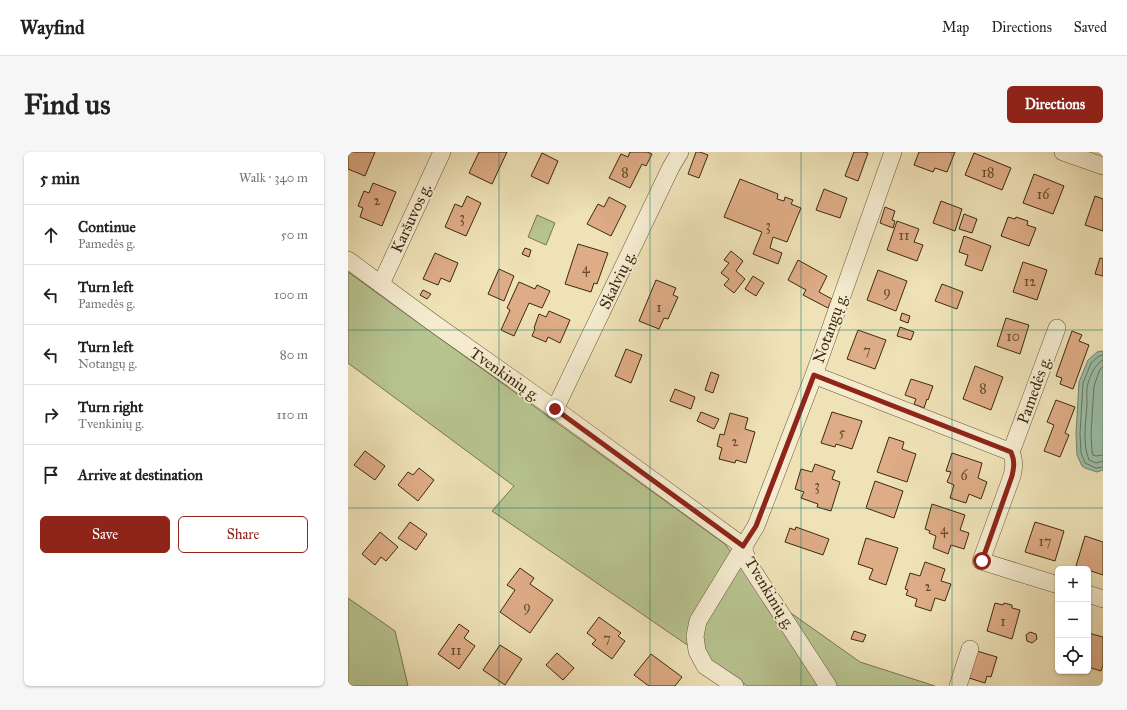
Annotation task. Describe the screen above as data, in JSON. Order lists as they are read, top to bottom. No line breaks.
{"streets":{"street":["Karšuvos g.","Skalvių g.","Notangų g.","Tvenkinių g.","Pamedės g."]},"crossings":[["Karšuvos g.","Tvenkinių g."],["Skalvių g.","Tvenkinių g."],["Notangų g.","Tvenkinių g."]],"house_numbers":["8","18","16","2","3","3","11","4","12","9","1","10","7","8","5","2","6","3","4","17","2","9","1","7","11"],"page":{"header":"Wayfind","nav":["Map","Directions","Saved"],"buttons":["Directions",["Save","Share"]],"title":"Find us","heading":["5 min","Walk · 340 m"],"list":[["Continue","Pamedės g.","50 m"],["Turn left","Pamedės g.","100 m"],["Turn left","Notangų g.","80 m"],["Turn right","Tvenkinių g.","110 m"],"Arrive at destination"],"map_buttons":["+","−"]}}
